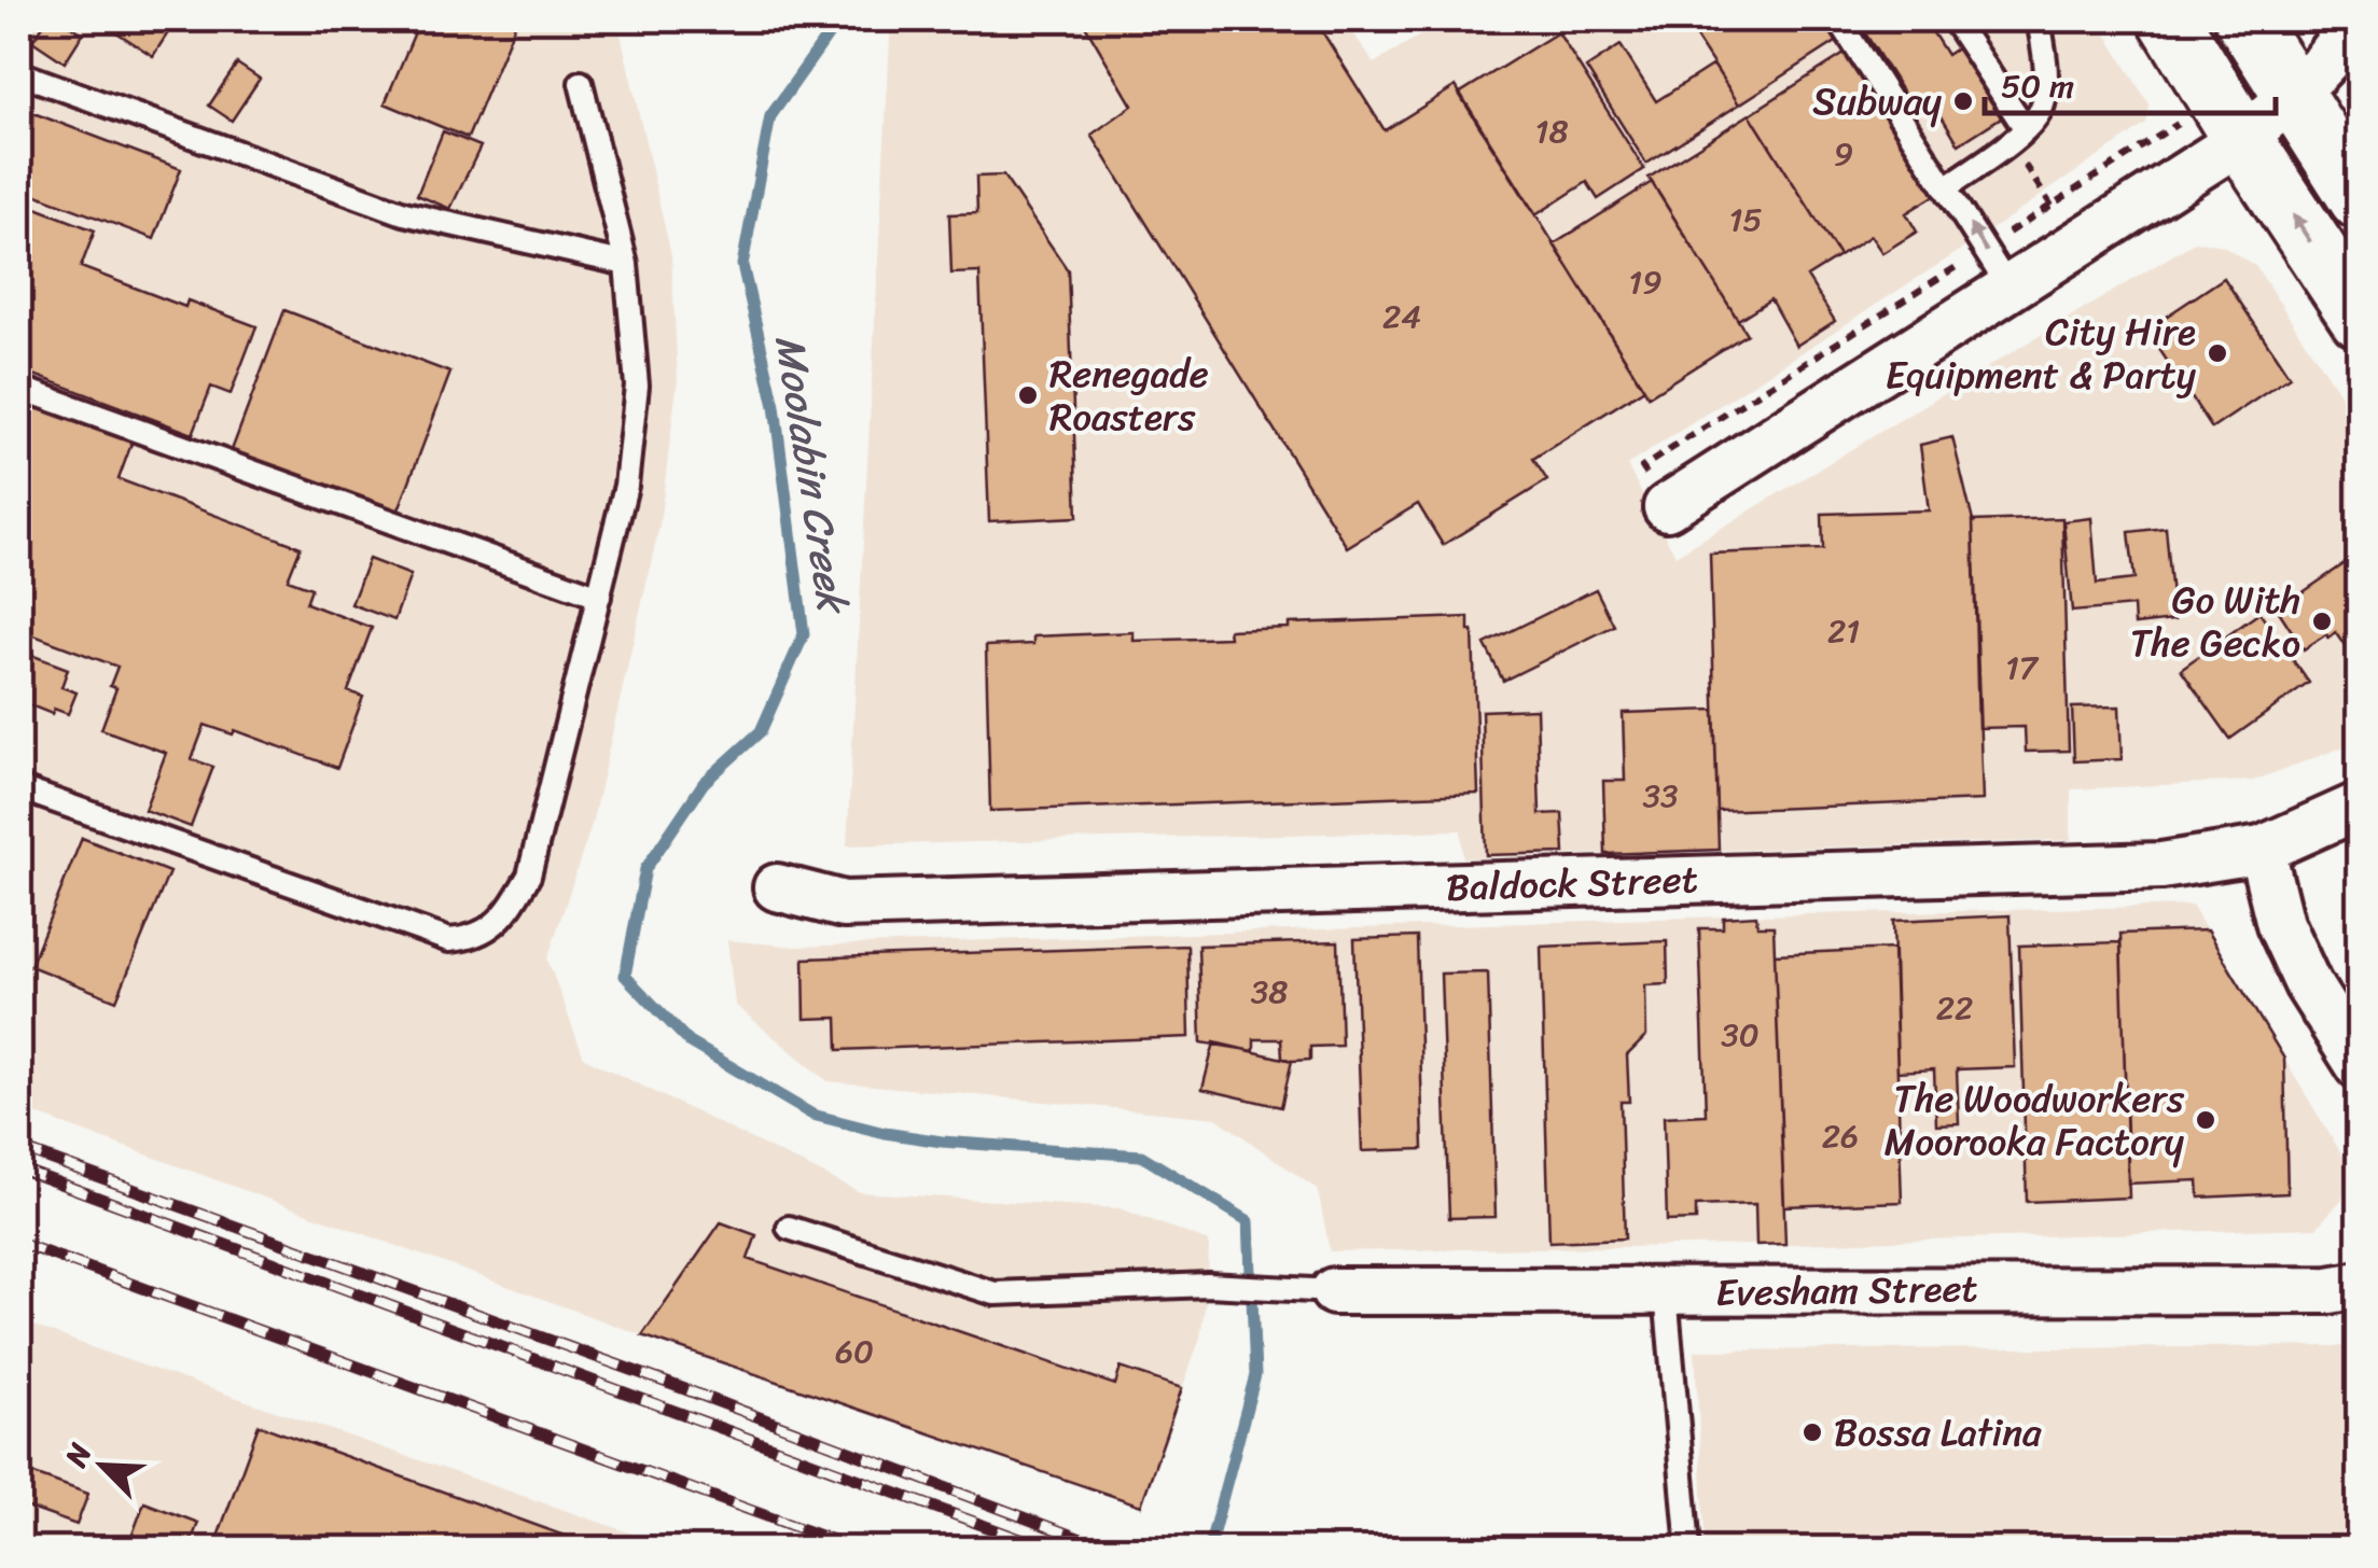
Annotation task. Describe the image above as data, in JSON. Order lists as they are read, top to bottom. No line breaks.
{"streets":{"street":["Baldock Street","Evesham Street"]},"water":["Moolabin Creek"],"places":["Subway","City Hire Equipment & Party","Renegade Roasters","Go With The Gecko","The Woodworkers Moorooka Factory","Bossa Latina"],"house_numbers":["18","9","15","19","24","21","17","33","38","22","30","26","60"],"scale_bar":"50 m","north":"top left"}
